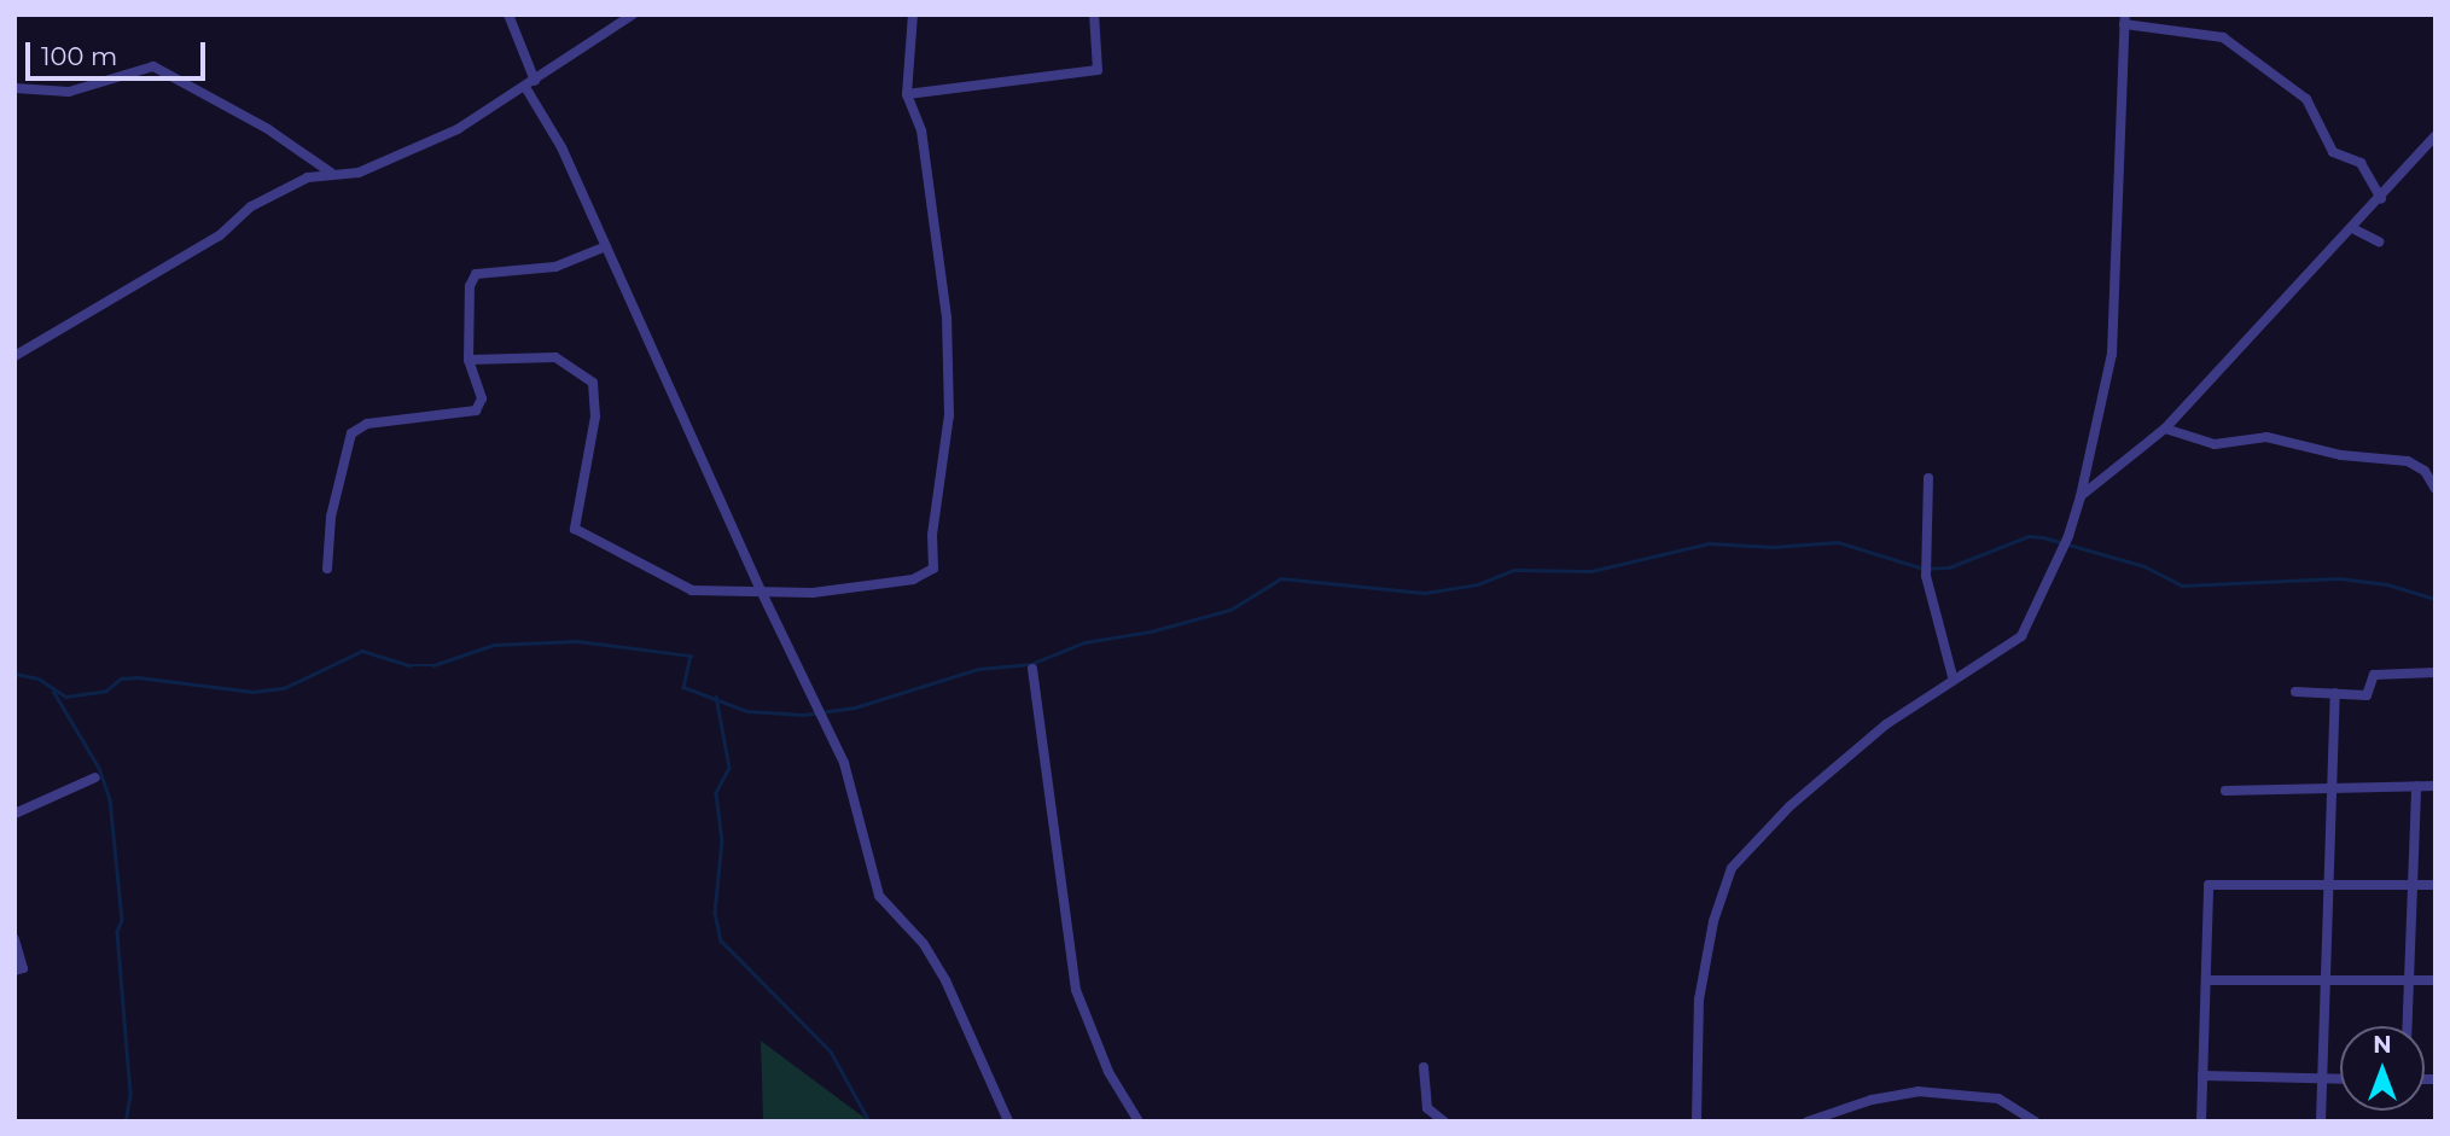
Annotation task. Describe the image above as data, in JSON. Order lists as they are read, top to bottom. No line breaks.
{"scale_bar":"100 m","north":"top"}
